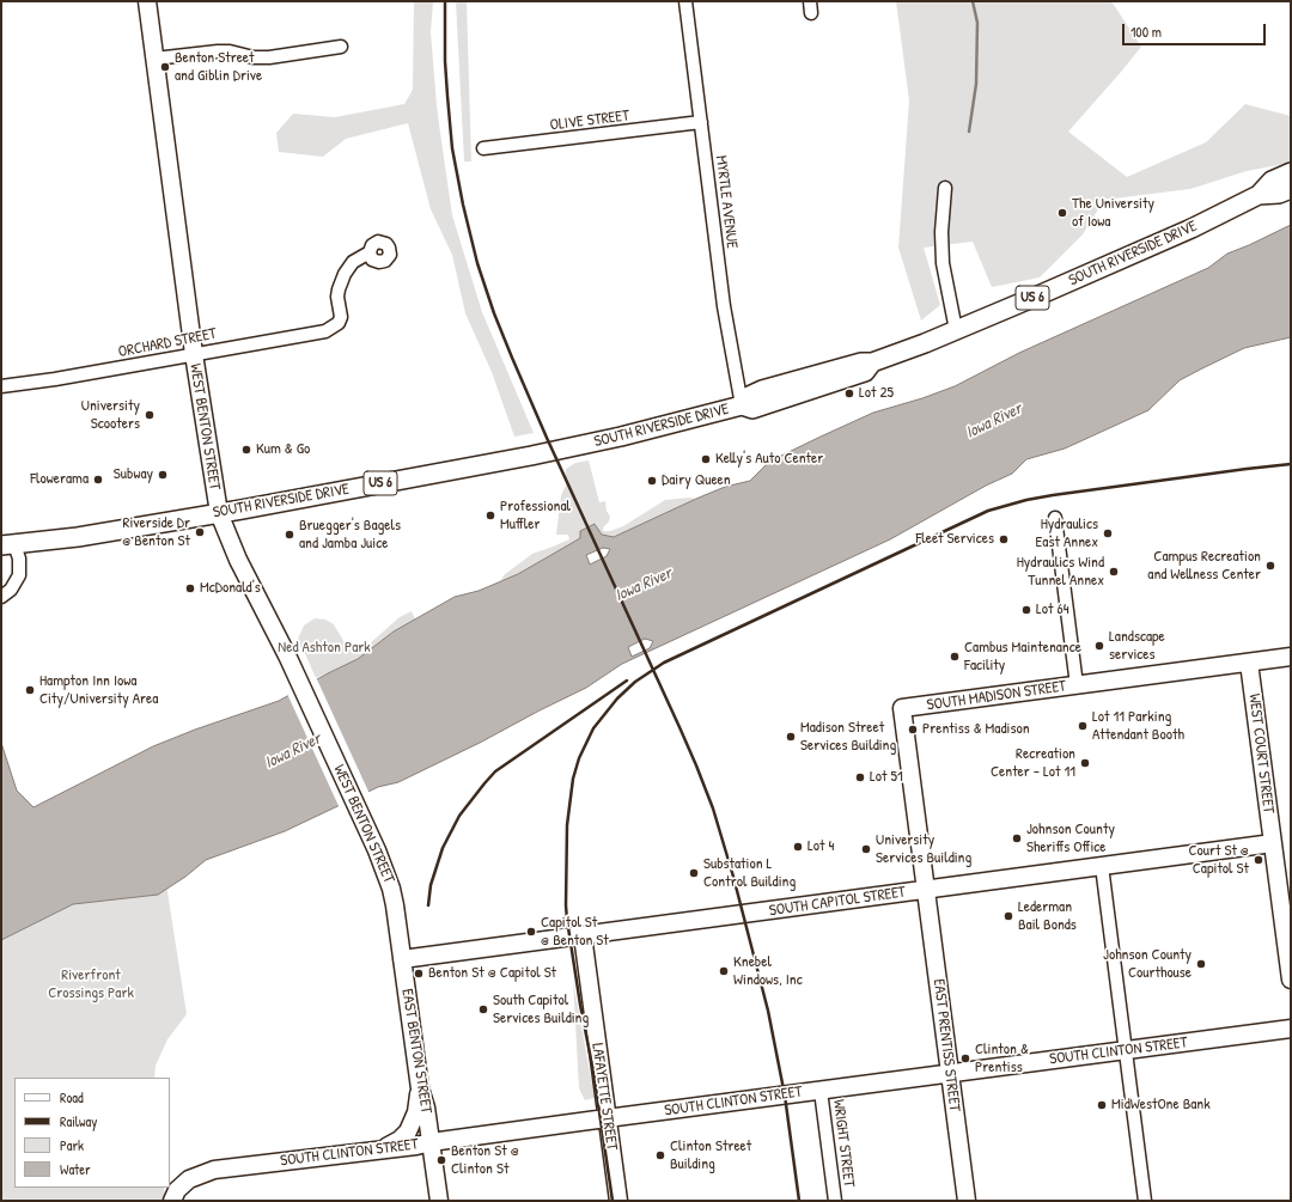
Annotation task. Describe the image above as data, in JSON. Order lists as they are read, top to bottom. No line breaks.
{"streets":{"main road":["SOUTH RIVERSIDE DRIVE","US 6"],"street":["OLIVE STREET","MYRTLE AVENUE","ORCHARD STREET","WEST BENTON STREET","SOUTH MADISON STREET","WEST COURT STREET","SOUTH CAPITOL STREET","EAST PRENTISS STREET","EAST BENTON STREET","SOUTH CLINTON STREET","LAFAYETTE STREET","WRIGHT STREET"]},"crossings":[["OLIVE STREET","MYRTLE AVENUE"],["MYRTLE AVENUE","SOUTH RIVERSIDE DRIVE"],["SOUTH RIVERSIDE DRIVE","WEST BENTON STREET"],["ORCHARD STREET","WEST BENTON STREET"],["WEST BENTON STREET","SOUTH CAPITOL STREET"],["WEST BENTON STREET","EAST BENTON STREET"],["SOUTH MADISON STREET","WEST COURT STREET"],["SOUTH MADISON STREET","EAST PRENTISS STREET"],["WEST COURT STREET","SOUTH CAPITOL STREET"],["SOUTH CAPITOL STREET","EAST PRENTISS STREET"],["SOUTH CAPITOL STREET","EAST BENTON STREET"],["SOUTH CAPITOL STREET","LAFAYETTE STREET"],["EAST PRENTISS STREET","SOUTH CLINTON STREET"],["EAST BENTON STREET","SOUTH CLINTON STREET"],["SOUTH CLINTON STREET","LAFAYETTE STREET"],["SOUTH CLINTON STREET","WRIGHT STREET"]],"water":["Iowa River"],"parks":["Ned Ashton Park","Riverfront Crossings Park"],"places":["Benton Street and Giblin Drive","The University of Iowa","Lot 25","University Scooters","Kum & Go","Kelly's Auto Center","Subway","Flowerama","Dairy Queen","Professional Muffler","Riverside Dr @ Benton St","Hydraulics East Annex","Bruegger's Bagels and Jamba Juice","Fleet Services","Campus Recreation and Wellness Center","Hydraulics Wind Tunnel Annex","McDonald's","Lot 64","Landscape services","Cambus Maintenance Facility","Hampton Inn Iowa City/University Area","Lot 11 Parking Attendant Booth","Prentiss & Madison","Madison Street Services Building","Recreation Center - Lot 11","Lot 51","Johnson County Sheriffs Office","Lot 4","University Services Building","Court St @ Capitol St","Substation L Control Building","Lederman Bail Bonds","Capitol St @ Benton St","Johnson County Courthouse","Knebel Windows, Inc","Benton St @ Capitol St","South Capitol Services Building","Clinton & Prentiss","MidWestOne Bank","Clinton Street Building","Benton St @ Clinton St"],"legend":["Road","Railway","Park","Water"],"scale_bar":"100 m"}
